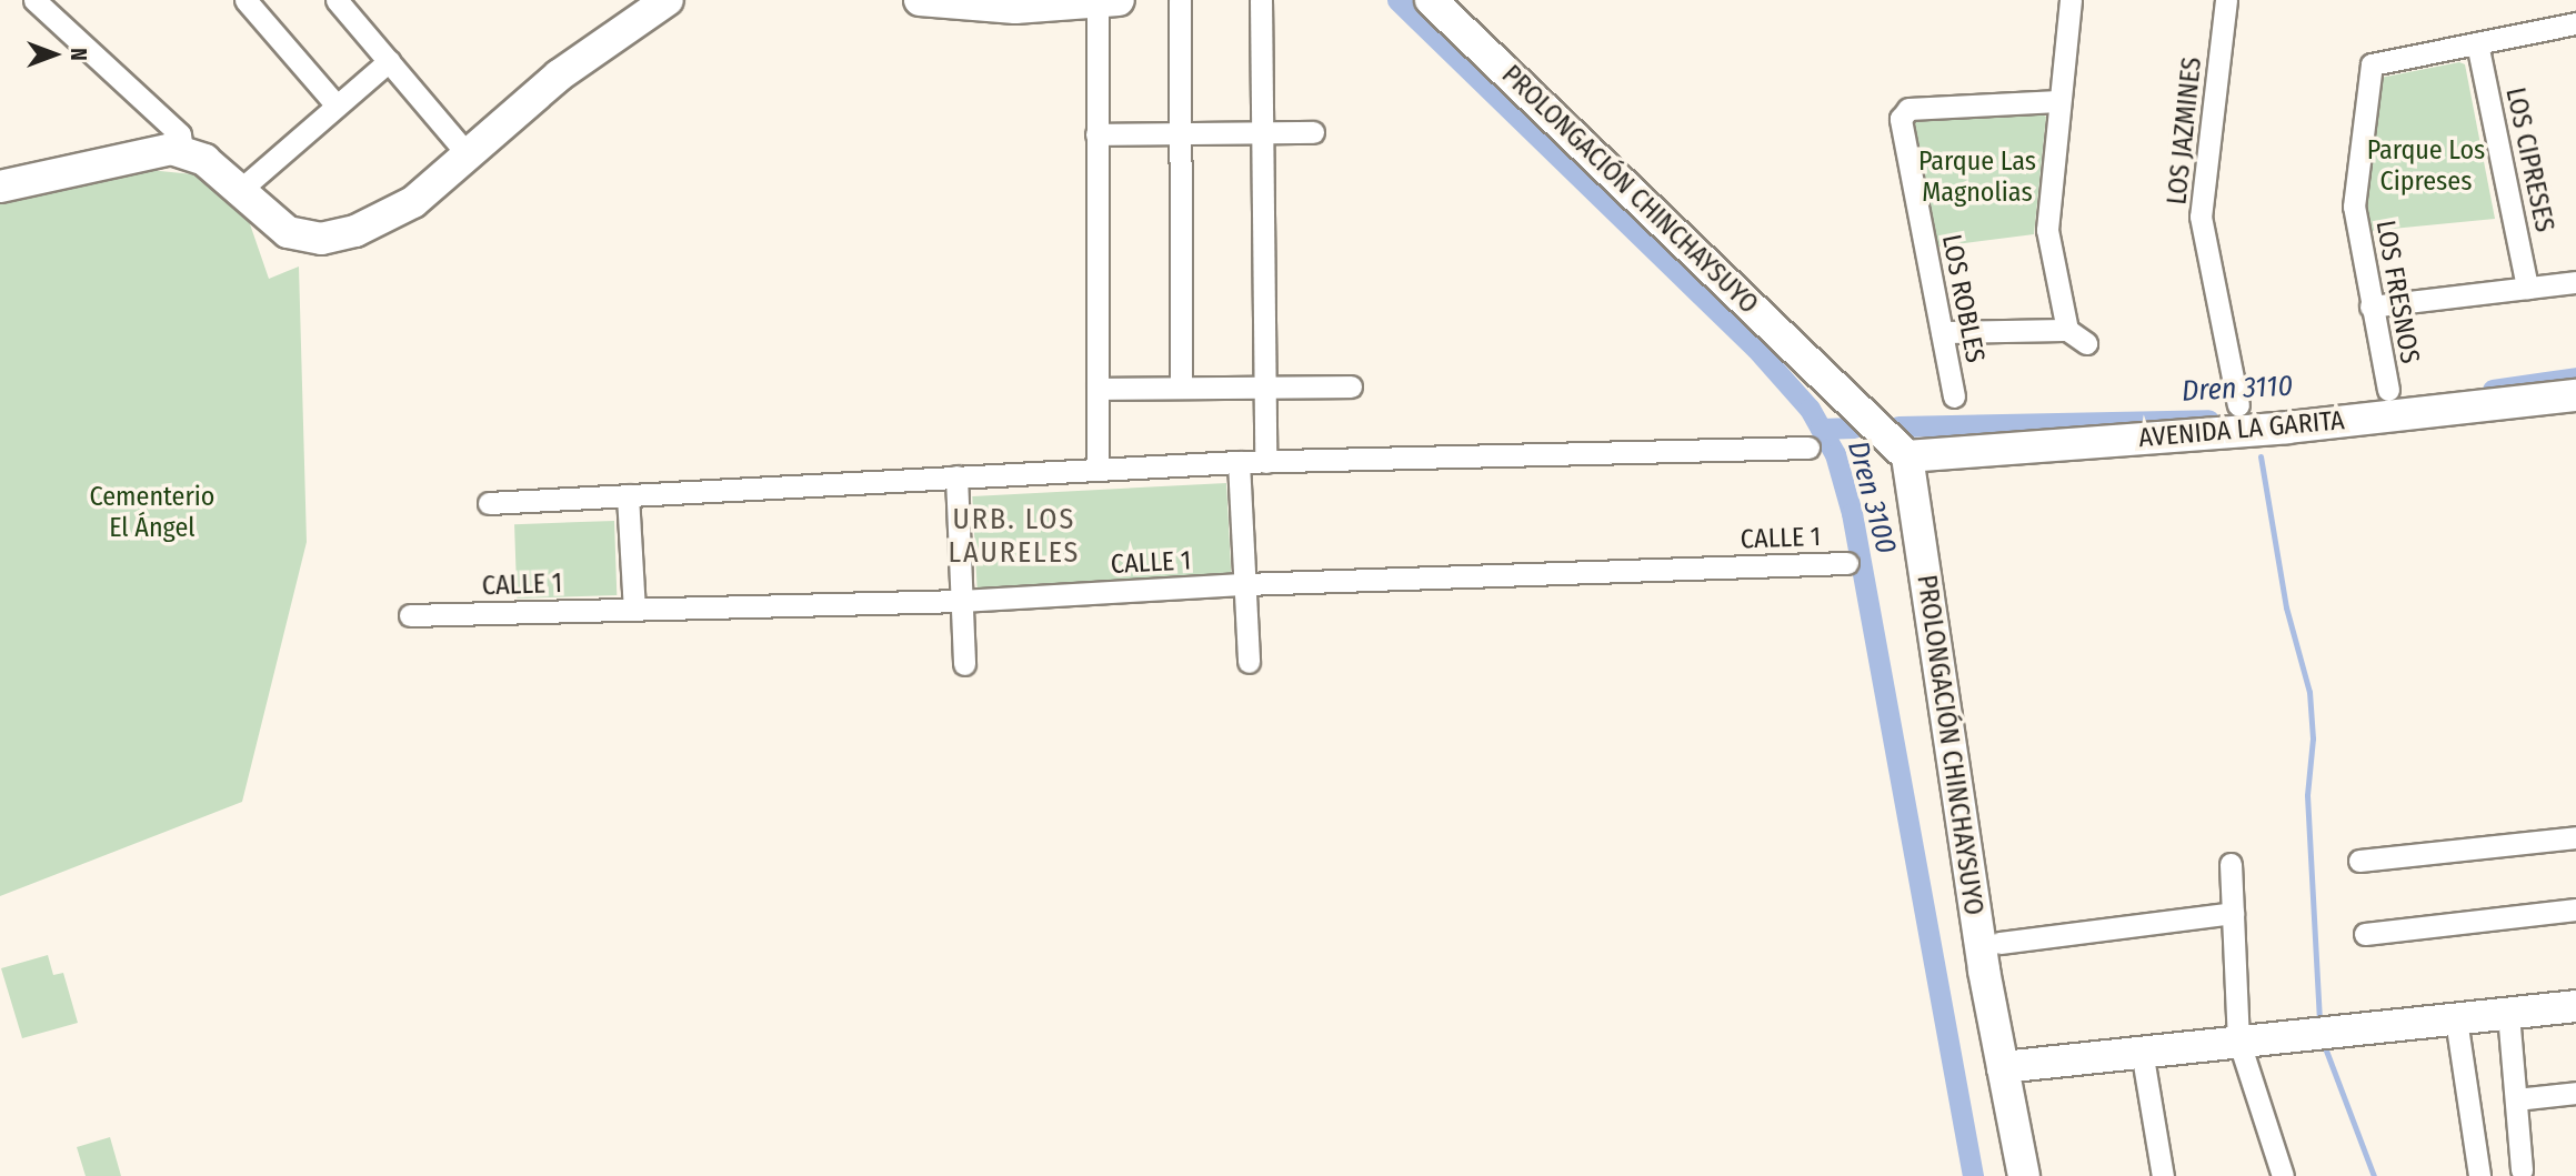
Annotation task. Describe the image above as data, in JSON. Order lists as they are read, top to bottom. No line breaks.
{"streets":{"street":["LOS JAZMINES","LOS CIPRESES","PROLONGACIÓN CHINCHAYSUYO","LOS FRESNOS","LOS ROBLES","AVENIDA LA GARITA","CALLE 1"]},"crossings":[["LOS CIPRESES","LOS FRESNOS"],["PROLONGACIÓN CHINCHAYSUYO","AVENIDA LA GARITA"]],"districts":["URB. LOS LAURELES"],"water":["Dren 3110","Dren 3100"],"parks":["Parque Los Cipreses","Parque Las Magnolias","Cementerio El Ángel"],"north":"right"}
